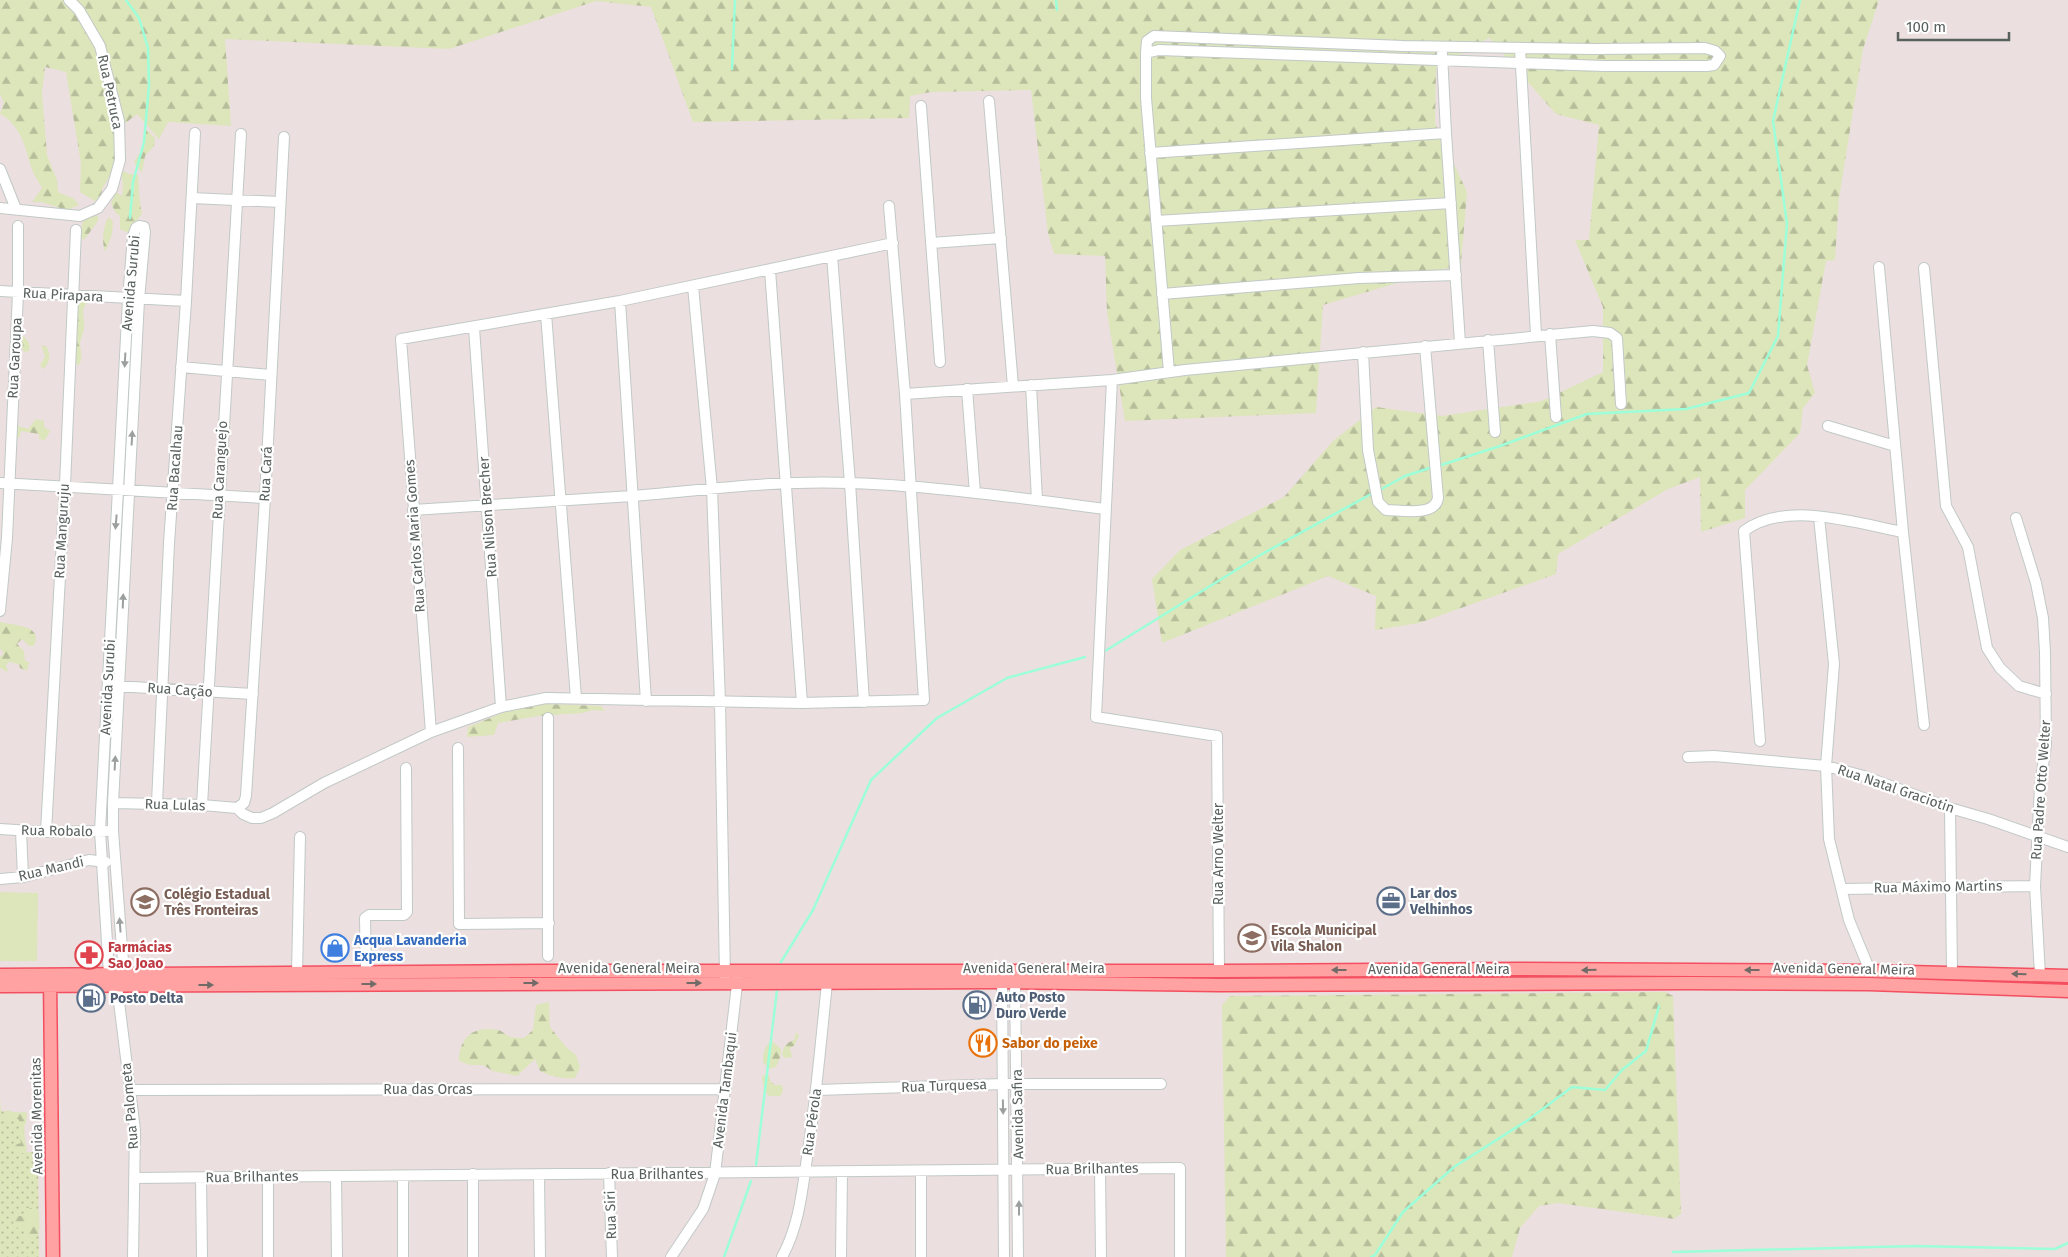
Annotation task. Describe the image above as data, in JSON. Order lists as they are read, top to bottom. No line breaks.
{"streets":{"main road":["Avenida General Meira","Avenida Morenitas"],"street":["Rua Petruca","Avenida Surubi","Rua Pirapara","Rua Garoupa","Rua Bacalhau","Rua Caranguejo","Rua Cará","Rua Nilson Brecher","Rua Manguruju","Rua Carlos Maria Gomes","Rua Cação","Rua Natal Graciotin","Rua Padre Otto Welter","Rua Lulas","Rua Robalo","Rua Arno Welter","Rua Mandi","Rua Máximo Martins","Rua Turquesa","Rua das Orcas","Avenida Tambaqui","Rua Palometa","Avenida Safira","Rua Pérola","Rua Brilhantes","Rua Siri"]},"crossings":[["Avenida Surubi","Rua Pirapara"],["Avenida Surubi","Rua Cação"],["Avenida Surubi","Rua Lulas"],["Avenida Surubi","Rua Robalo"],["Avenida Surubi","Rua Mandi"],["Avenida Surubi","Avenida General Meira"],["Rua Pirapara","Rua Garoupa"],["Rua Pirapara","Rua Bacalhau"],["Rua Pirapara","Rua Manguruju"],["Rua Bacalhau","Rua Cação"],["Rua Bacalhau","Rua Lulas"],["Rua Caranguejo","Rua Cação"],["Rua Caranguejo","Rua Lulas"],["Rua Cará","Rua Cação"],["Rua Cará","Rua Lulas"],["Rua Nilson Brecher","Rua Carlos Maria Gomes"],["Rua Nilson Brecher","Rua Lulas"],["Rua Manguruju","Rua Robalo"],["Rua Carlos Maria Gomes","Rua Lulas"],["Rua Natal Graciotin","Rua Padre Otto Welter"],["Rua Padre Otto Welter","Rua Máximo Martins"],["Rua Padre Otto Welter","Avenida General Meira"],["Rua Lulas","Avenida Tambaqui"],["Rua Arno Welter","Avenida General Meira"],["Avenida General Meira","Avenida Tambaqui"],["Avenida General Meira","Rua Palometa"],["Avenida General Meira","Avenida Safira"],["Avenida General Meira","Avenida Morenitas"],["Avenida General Meira","Rua Pérola"],["Rua Turquesa","Avenida Safira"],["Rua Turquesa","Rua Pérola"],["Rua das Orcas","Avenida Tambaqui"],["Rua das Orcas","Rua Palometa"],["Avenida Tambaqui","Rua Brilhantes"],["Rua Palometa","Rua Brilhantes"],["Avenida Safira","Rua Brilhantes"],["Rua Pérola","Rua Brilhantes"],["Rua Brilhantes","Rua Siri"]],"places":{"office":["Lar dos Velhinhos"],"school or university":["Colégio Estadual Três Fronteiras","Escola Municipal Vila Shalon"],"shop":["Acqua Lavanderia Express"],"pharmacy":["Farmácias Sao Joao"],"fuel station":["Posto Delta","Auto Posto Duro Verde"],"restaurant":["Sabor do peixe"]},"scale_bar":"100 m"}
